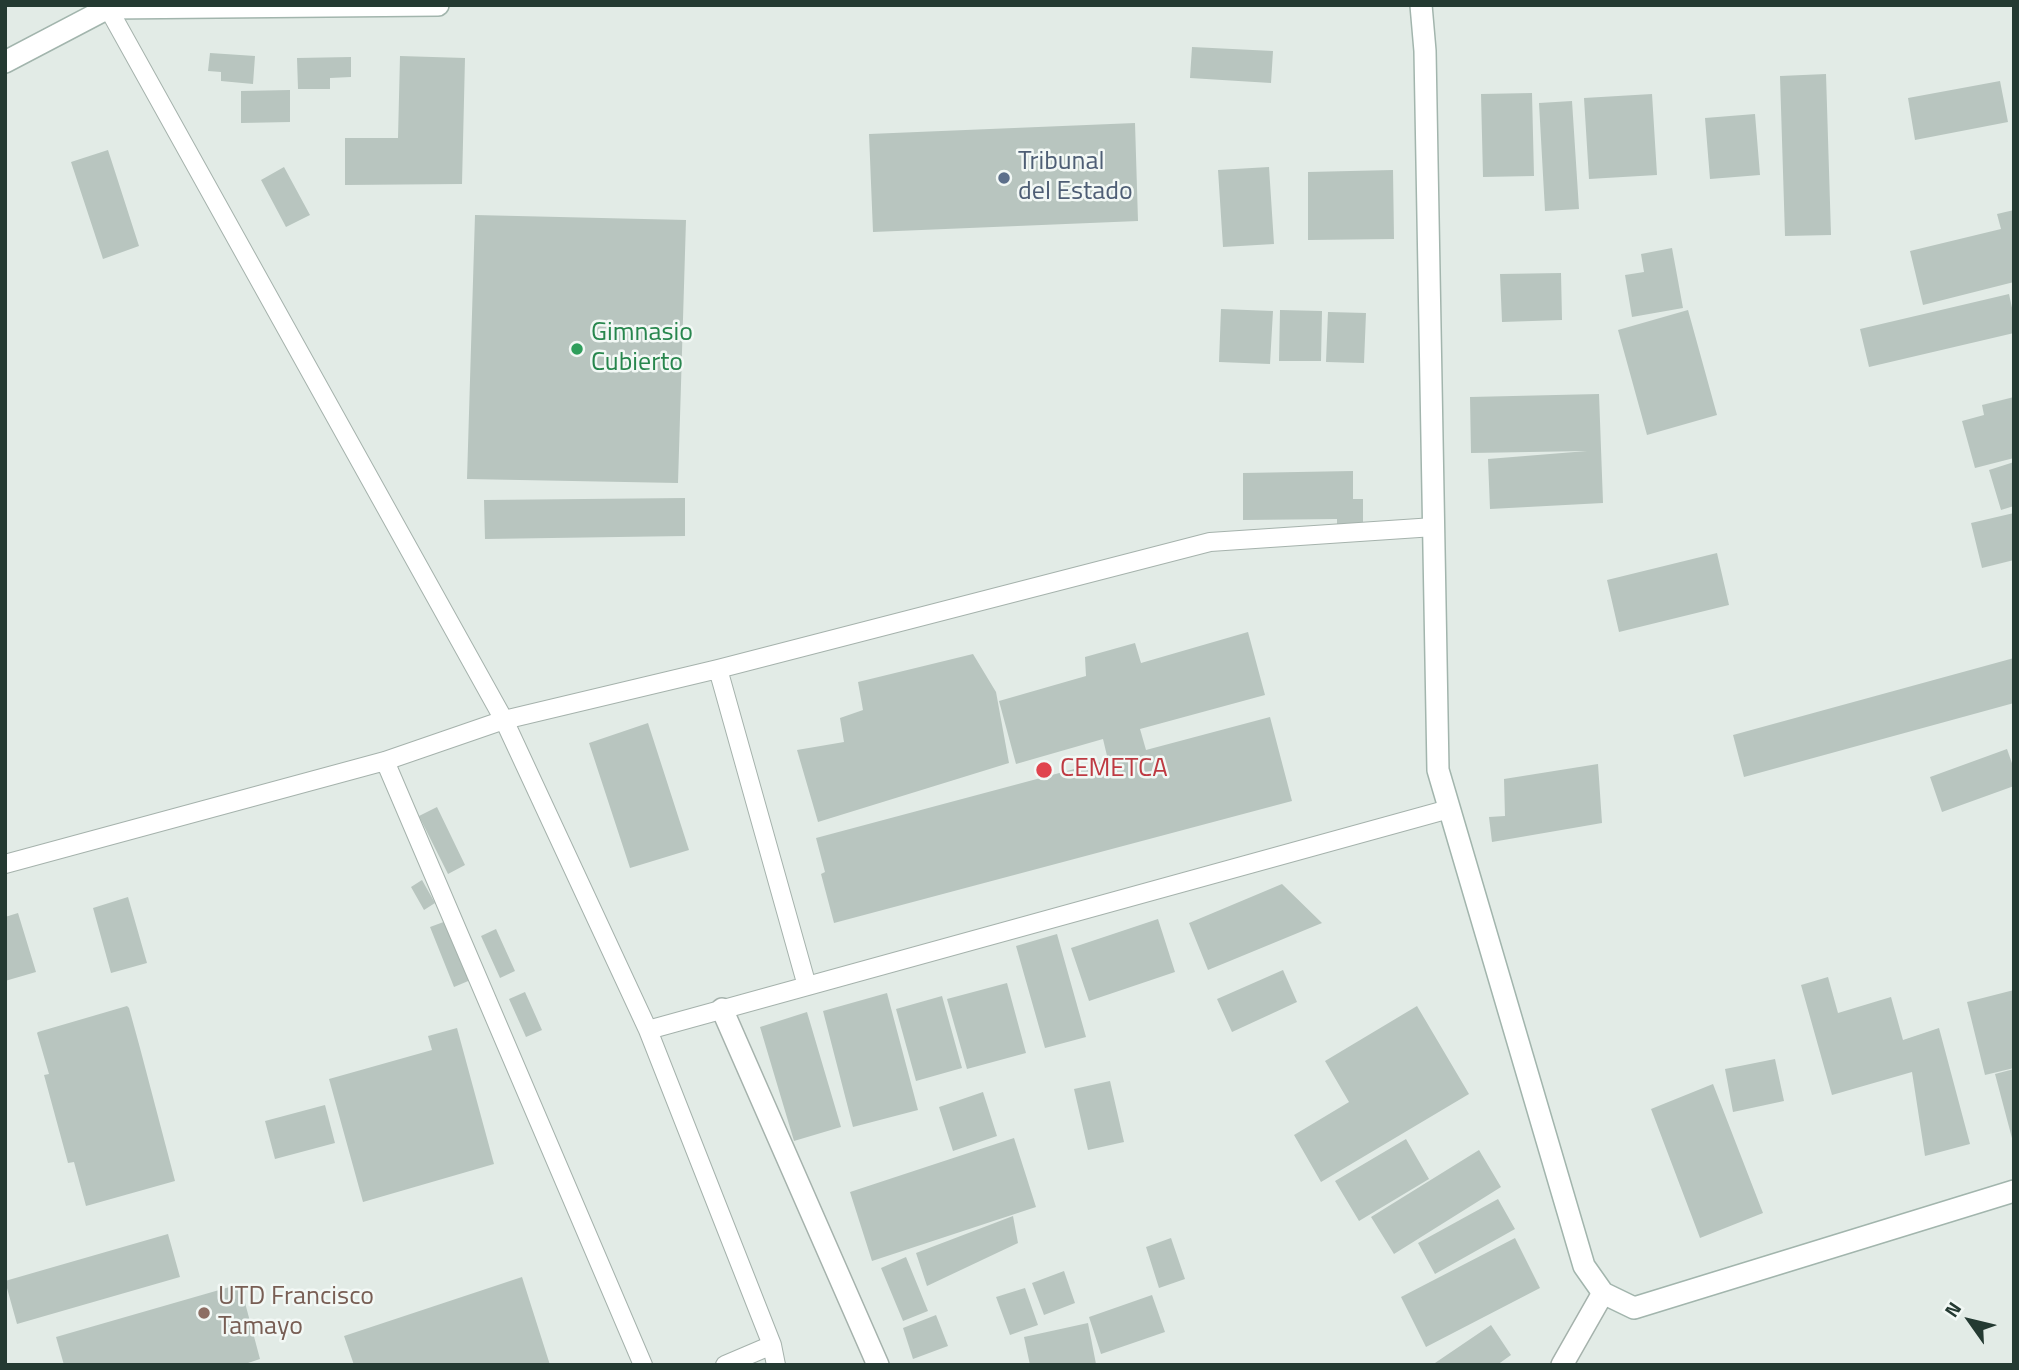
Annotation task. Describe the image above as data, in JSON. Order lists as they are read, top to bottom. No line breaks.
{"places":["Tribunal del Estado","Gimnasio Cubierto","CEMETCA","UTD Francisco Tamayo"],"north":"top left"}
